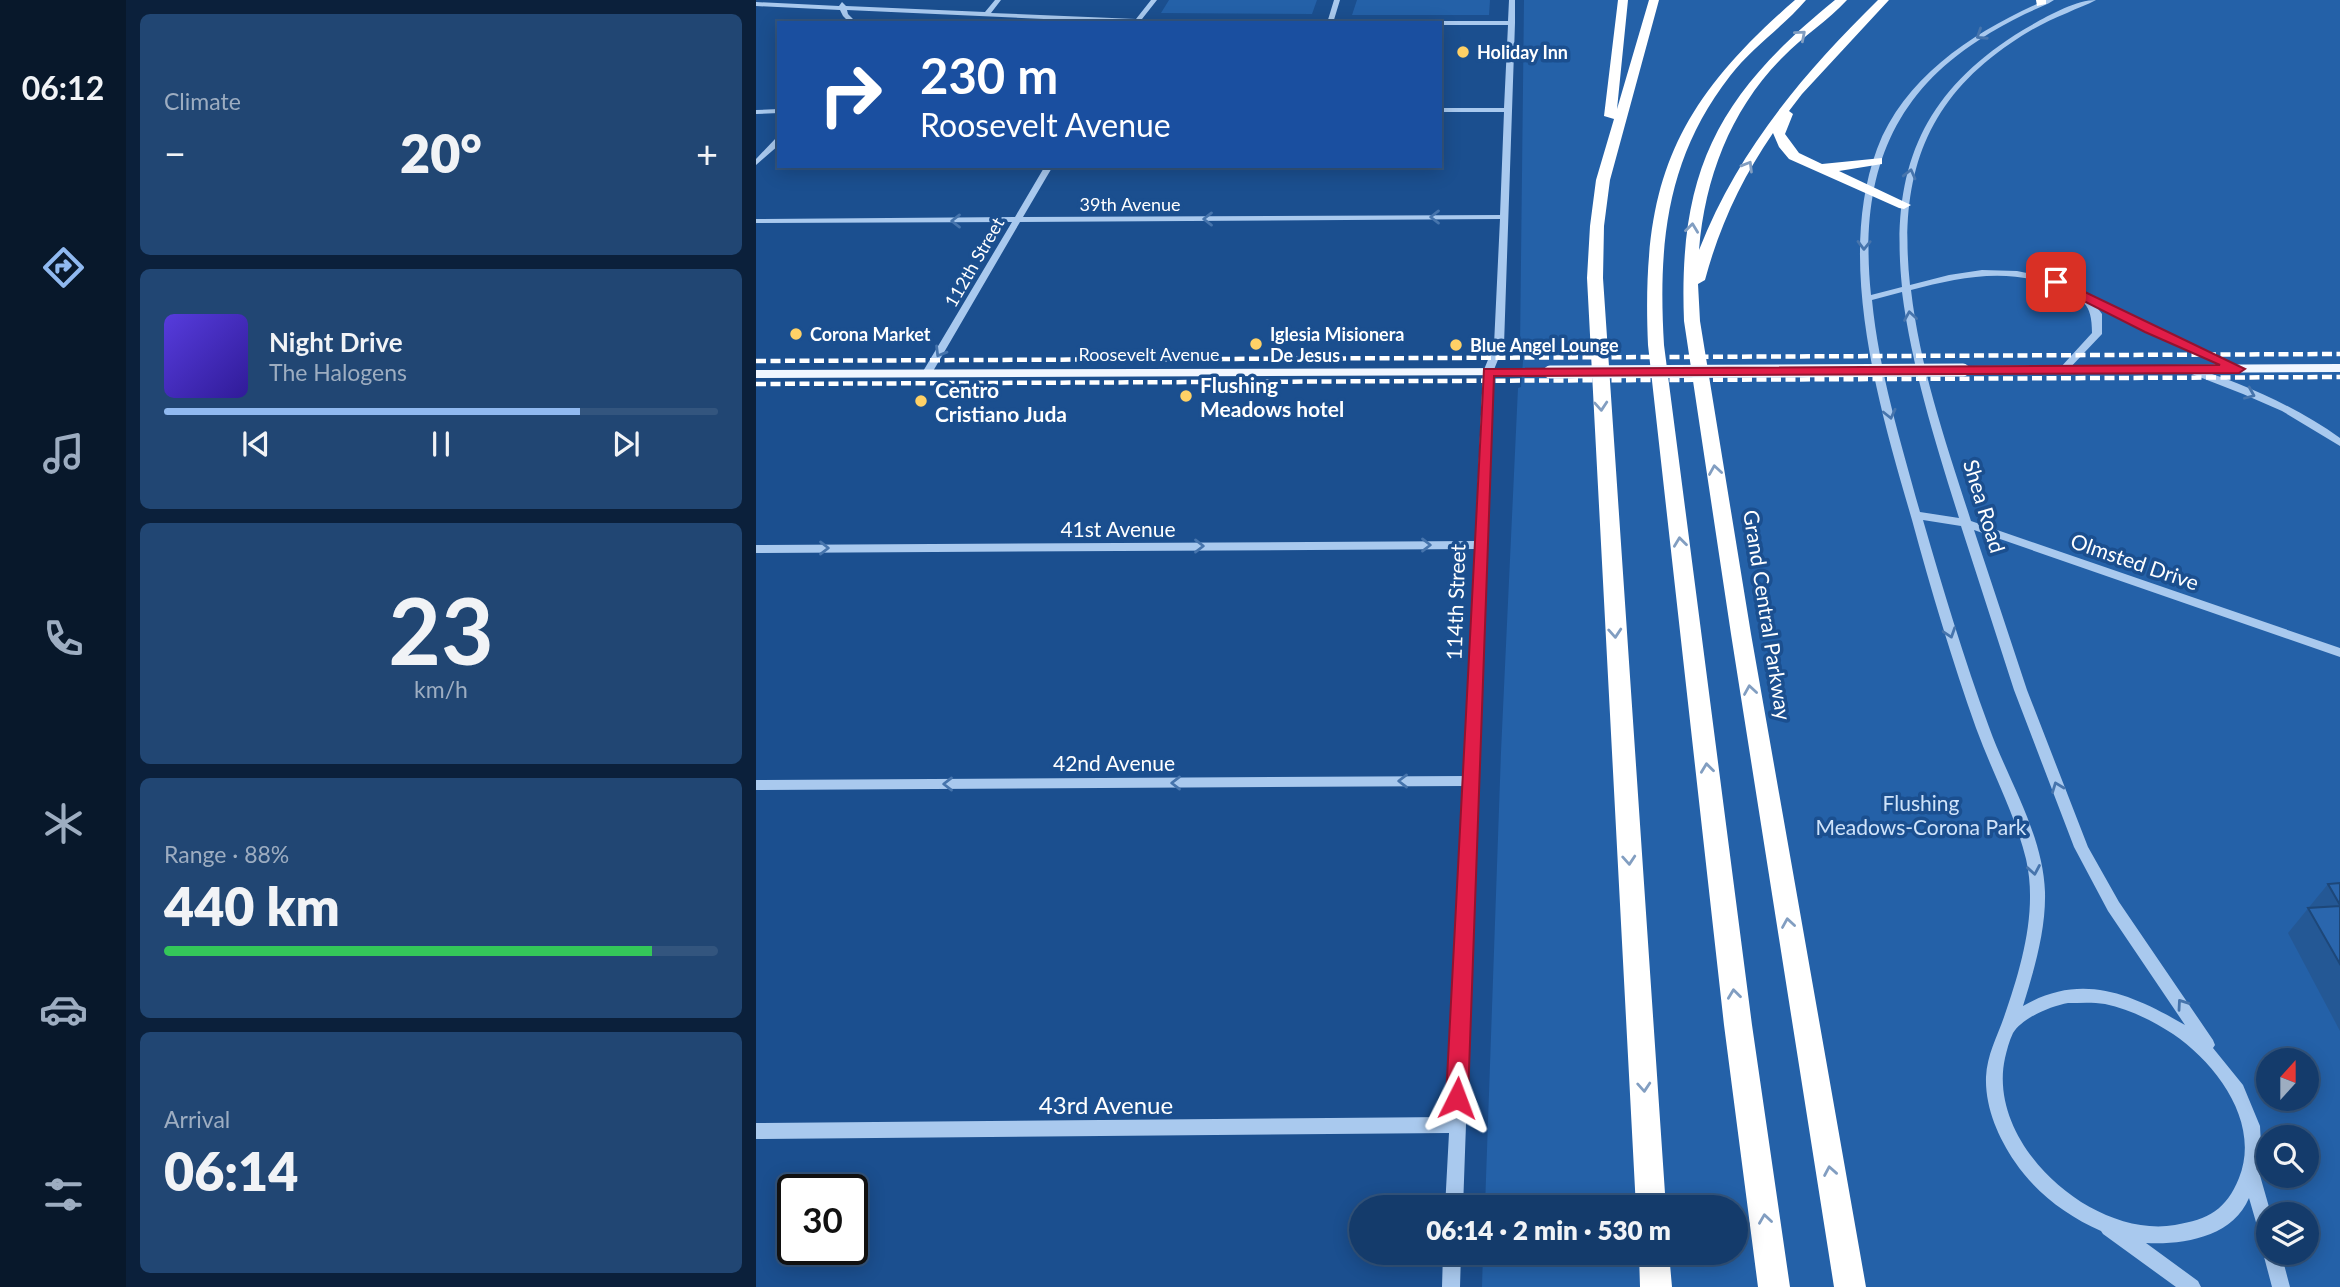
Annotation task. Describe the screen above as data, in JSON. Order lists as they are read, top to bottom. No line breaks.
{"streets":{"highway":["Grand Central Parkway"],"main road":["Roosevelt Avenue"],"street":["39th Avenue","112th Street","Shea Road","41st Avenue","Olmsted Drive","114th Street","42nd Avenue","43rd Avenue"]},"crossings":[["39th Avenue","112th Street"],["39th Avenue","114th Street"],["112th Street","Roosevelt Avenue"],["Roosevelt Avenue","114th Street"],["Shea Road","Olmsted Drive"],["41st Avenue","114th Street"],["114th Street","42nd Avenue"],["114th Street","43rd Avenue"]],"one_way":["39th Avenue","112th Street","41st Avenue","42nd Avenue"],"parks":["Flushing Meadows-Corona Park"],"places":["Holiday Inn","Corona Market","Iglesia Misionera De Jesus","Blue Angel Lounge","Flushing Meadows hotel","Centro Cristiano Juda"],"north":"top","page":{"tabs":"06:12","tile":["Climate",["23","km/h"],["Range · 88%","440 km"],["Arrival","06:14"]],"turn":["230 m","Roosevelt Avenue"],"heat":["−","20°","+"],"song":["Night Drive","The Halogens"],"limit":"30","trip":"06:14 · 2 min · 530 m"}}
